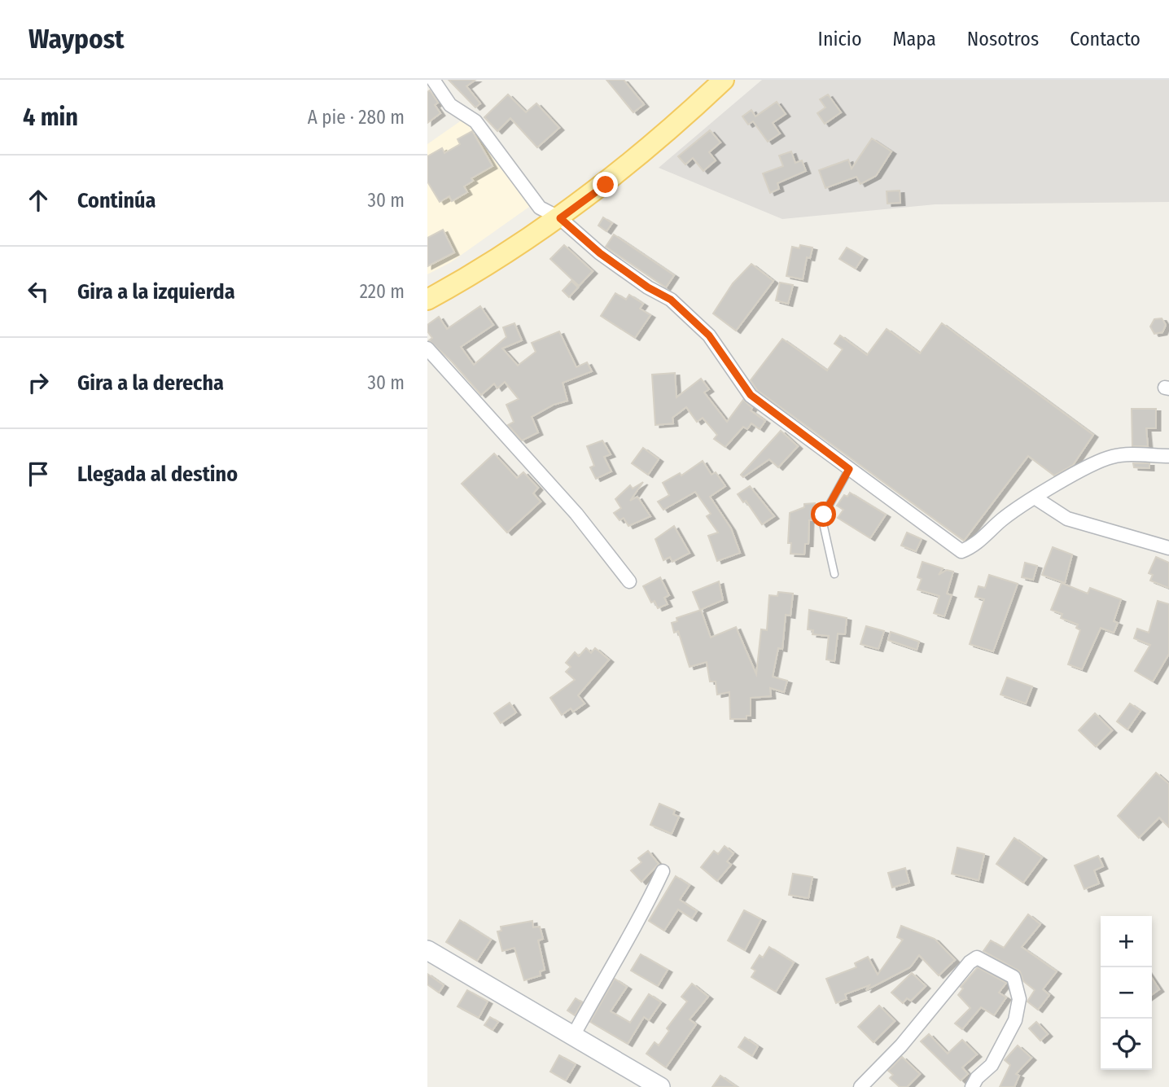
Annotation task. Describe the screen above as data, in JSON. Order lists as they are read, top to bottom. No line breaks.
{"page":{"header":"Waypost","nav":["Inicio","Mapa","Nosotros","Contacto"],"heading":["4 min","A pie · 280 m"],"list":[["Continúa","30 m"],["Gira a la izquierda","220 m"],["Gira a la derecha","30 m"],"Llegada al destino"],"map_buttons":["+","−"]}}
